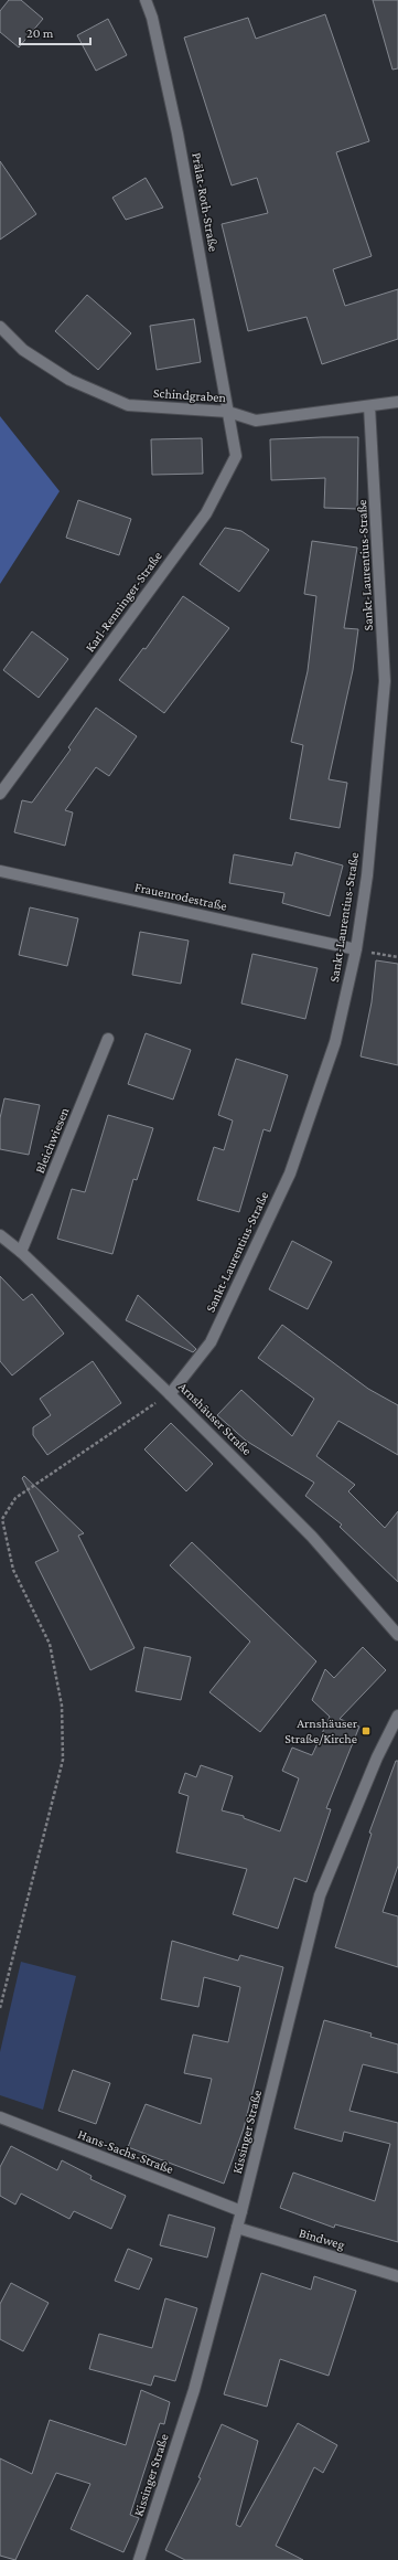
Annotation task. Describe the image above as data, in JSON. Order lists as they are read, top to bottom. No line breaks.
{"streets":{"street":["Prälat-Roth-Straße","Schindgraben","Sankt-Laurentius-Straße","Karl-Renninger-Straße","Frauenrodestraße","Bleichwiesen","Arnshäuser Straße","Kissinger Straße","Hans-Sachs-Straße","Bindweg"]},"crossings":[["Prälat-Roth-Straße","Schindgraben"],["Prälat-Roth-Straße","Karl-Renninger-Straße"],["Schindgraben","Sankt-Laurentius-Straße"],["Schindgraben","Karl-Renninger-Straße"],["Sankt-Laurentius-Straße","Frauenrodestraße"],["Sankt-Laurentius-Straße","Arnshäuser Straße"],["Bleichwiesen","Arnshäuser Straße"],["Kissinger Straße","Hans-Sachs-Straße"],["Kissinger Straße","Bindweg"]],"places":{"transit":["Arnshäuser Straße/Kirche"]},"scale_bar":"20 m"}
